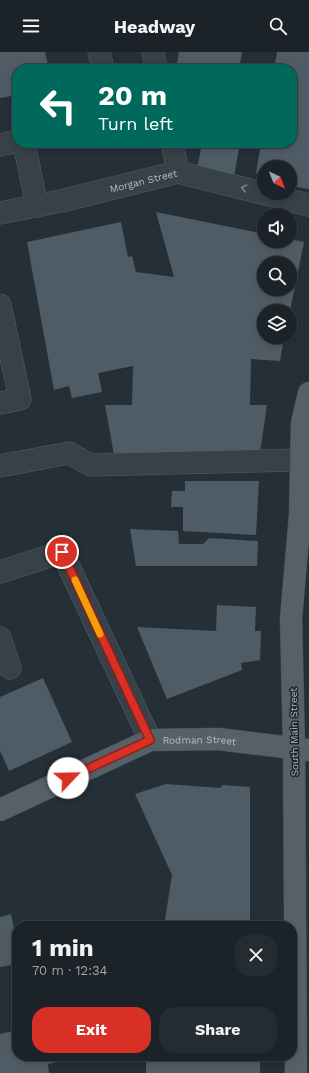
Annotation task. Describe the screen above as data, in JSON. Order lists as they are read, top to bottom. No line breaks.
{"streets":{"main road":["South Main Street","Rodman Street"],"street":["Morgan Street"]},"crossings":[["South Main Street","Rodman Street"]],"one_way":["Morgan Street"],"north":"bottom right","page":{"header":"Headway","turn":["20 m","Turn left"],"heading":["1 min","70 m · 12:34"],"buttons":["Exit","Share"]}}
